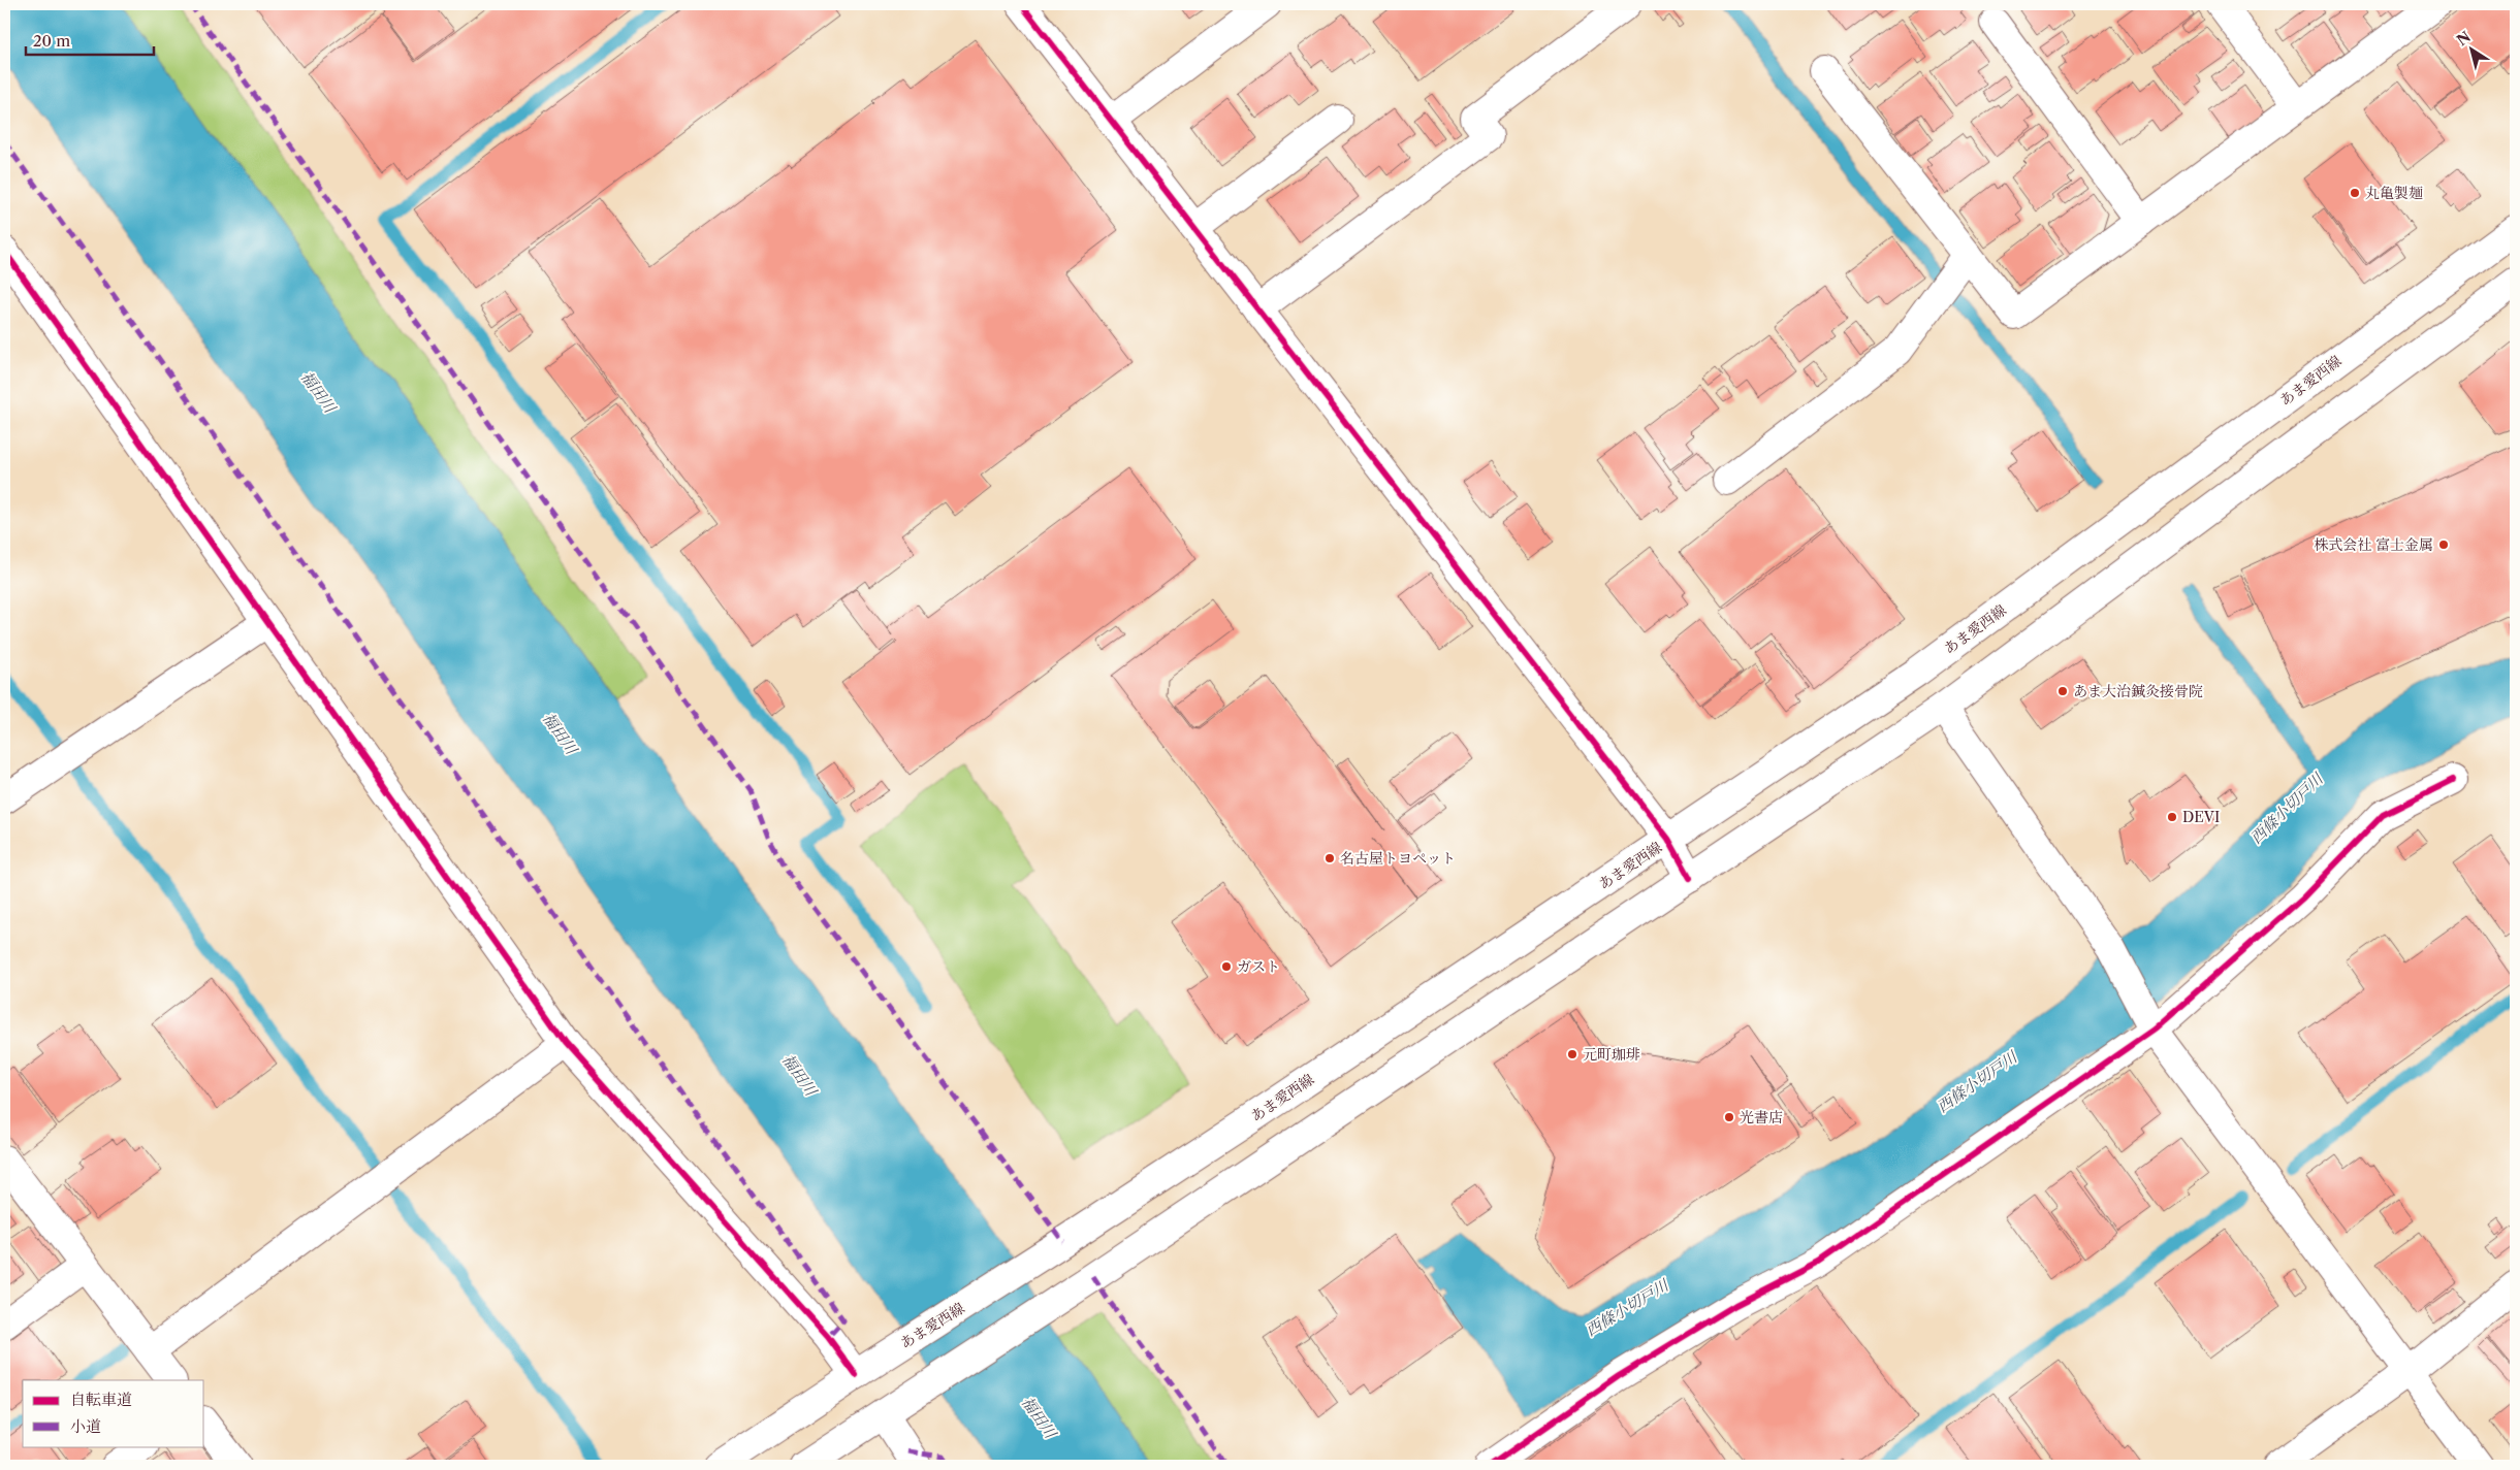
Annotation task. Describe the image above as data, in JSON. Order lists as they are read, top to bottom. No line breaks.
{"streets":{"street":["あま愛西線"]},"water":["福田川","西條小切戸川"],"places":["丸亀製麺","株式会社 富士金属","あま大治鍼灸接骨院","DEVI","名古屋トヨペット","ガスト","元町珈琲","光書店"],"legend":["自転車道","小道"],"scale_bar":"20 m","north":"top left"}
